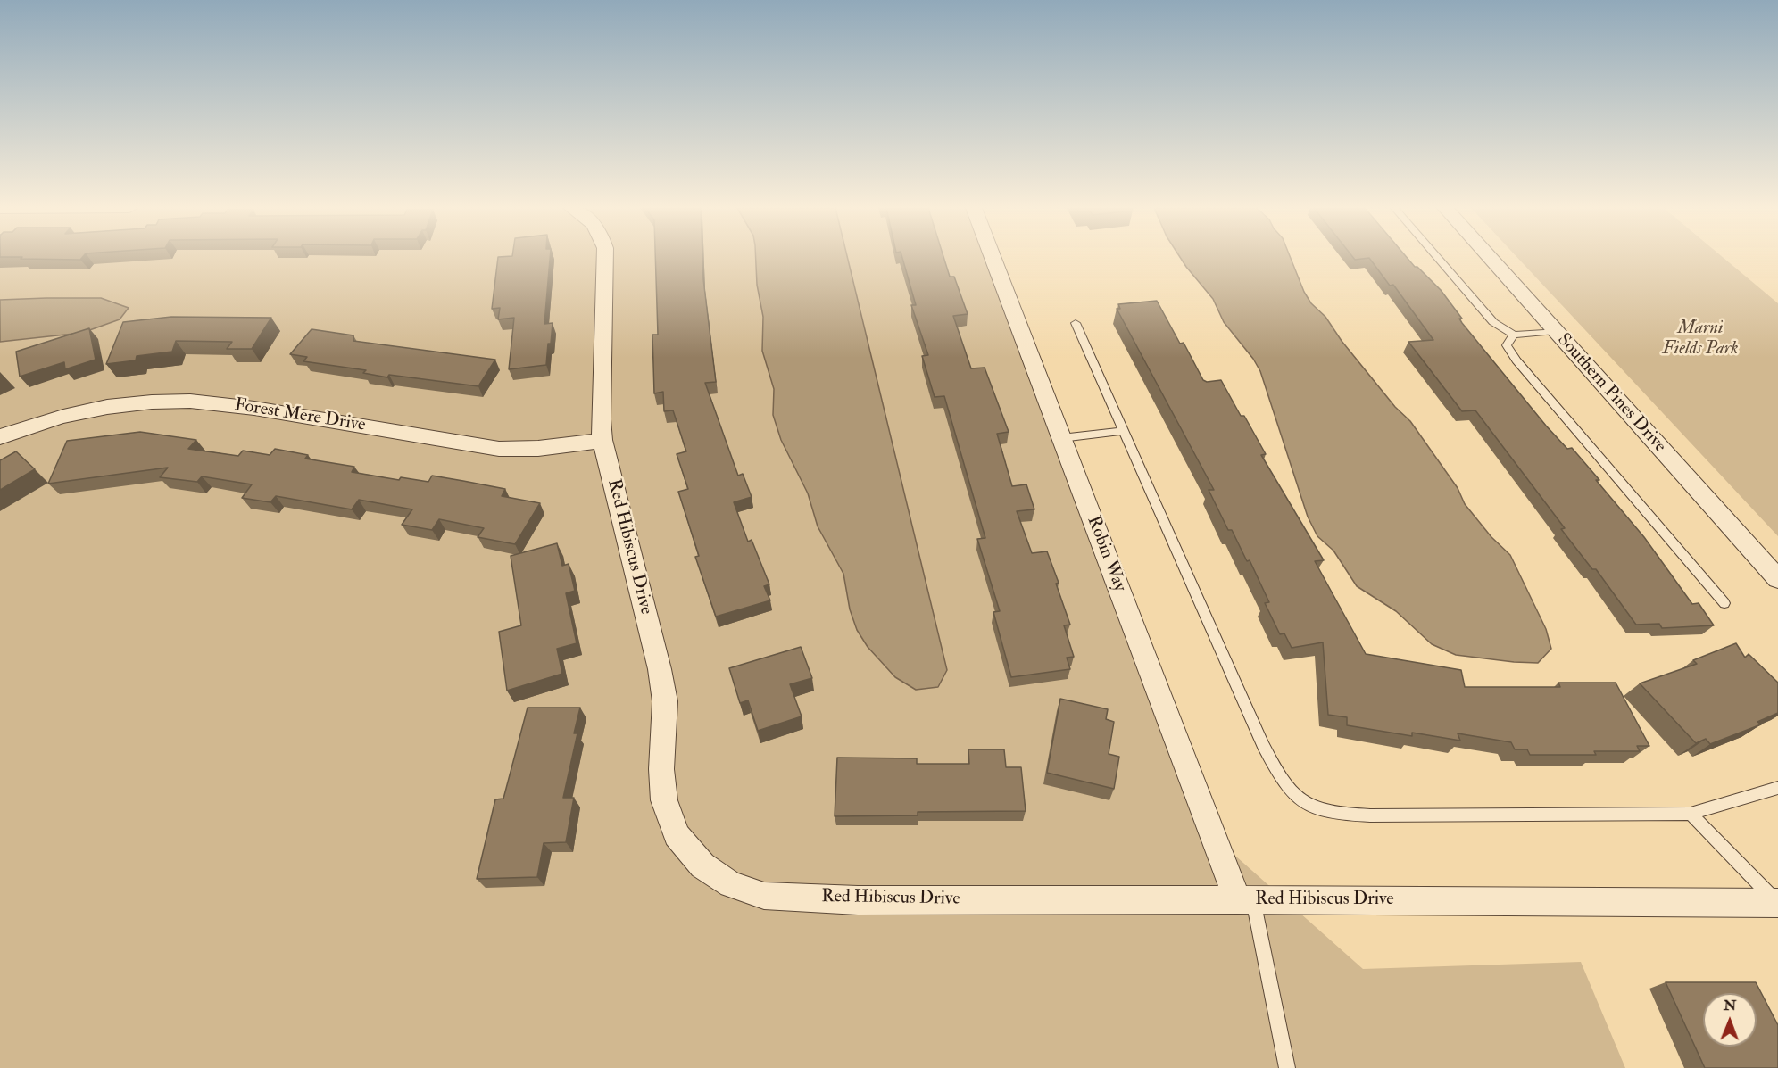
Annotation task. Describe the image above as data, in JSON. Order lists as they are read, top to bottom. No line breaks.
{"streets":{"street":["Southern Pines Drive","Forest Mere Drive","Red Hibiscus Drive","Robin Way"]},"crossings":[["Forest Mere Drive","Red Hibiscus Drive"],["Red Hibiscus Drive","Robin Way"]],"parks":["Marni Fields Park"],"north":"top"}
